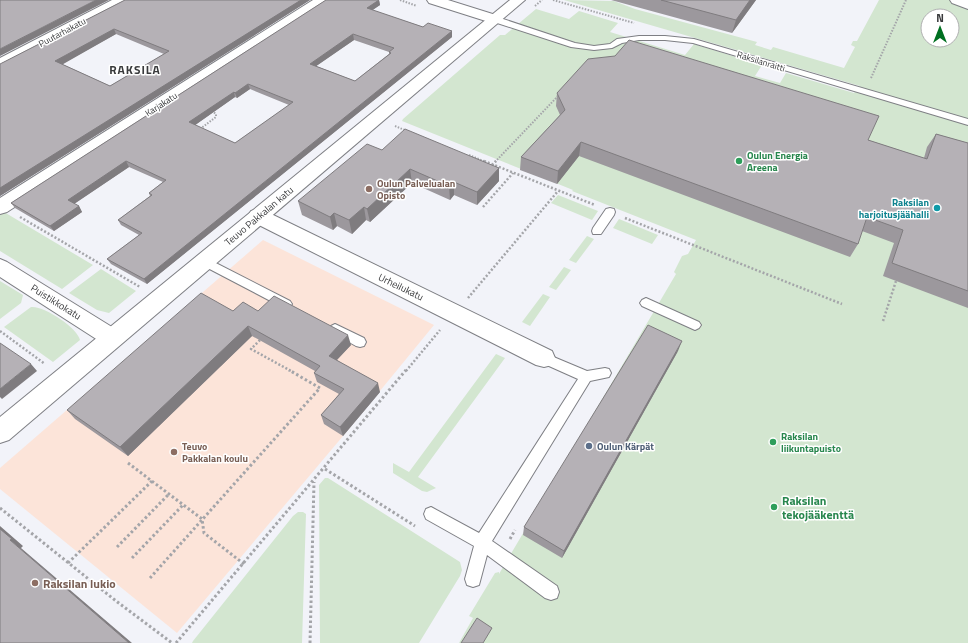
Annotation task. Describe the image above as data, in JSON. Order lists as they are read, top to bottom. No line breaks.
{"streets":{"street":["Puutarhakatu","Karjakatu","Teuvo Pakkalan katu","Urheilukatu","Puistikkokatu"],"lane":["Raksilanraitti"]},"crossings":[["Raksilanraitti","Teuvo Pakkalan katu"],["Teuvo Pakkalan katu","Urheilukatu"],["Teuvo Pakkalan katu","Puistikkokatu"]],"districts":["RAKSILA"],"places":["Oulun Energia Areena","Oulun Palvelualan Opisto","Raksilan harjoitusjäähalli","Raksilan liikuntapuisto","Oulun Kärpät","Teuvo Pakkalan koulu","Raksilan tekojääkenttä","Raksilan lukio"],"north":"top"}
